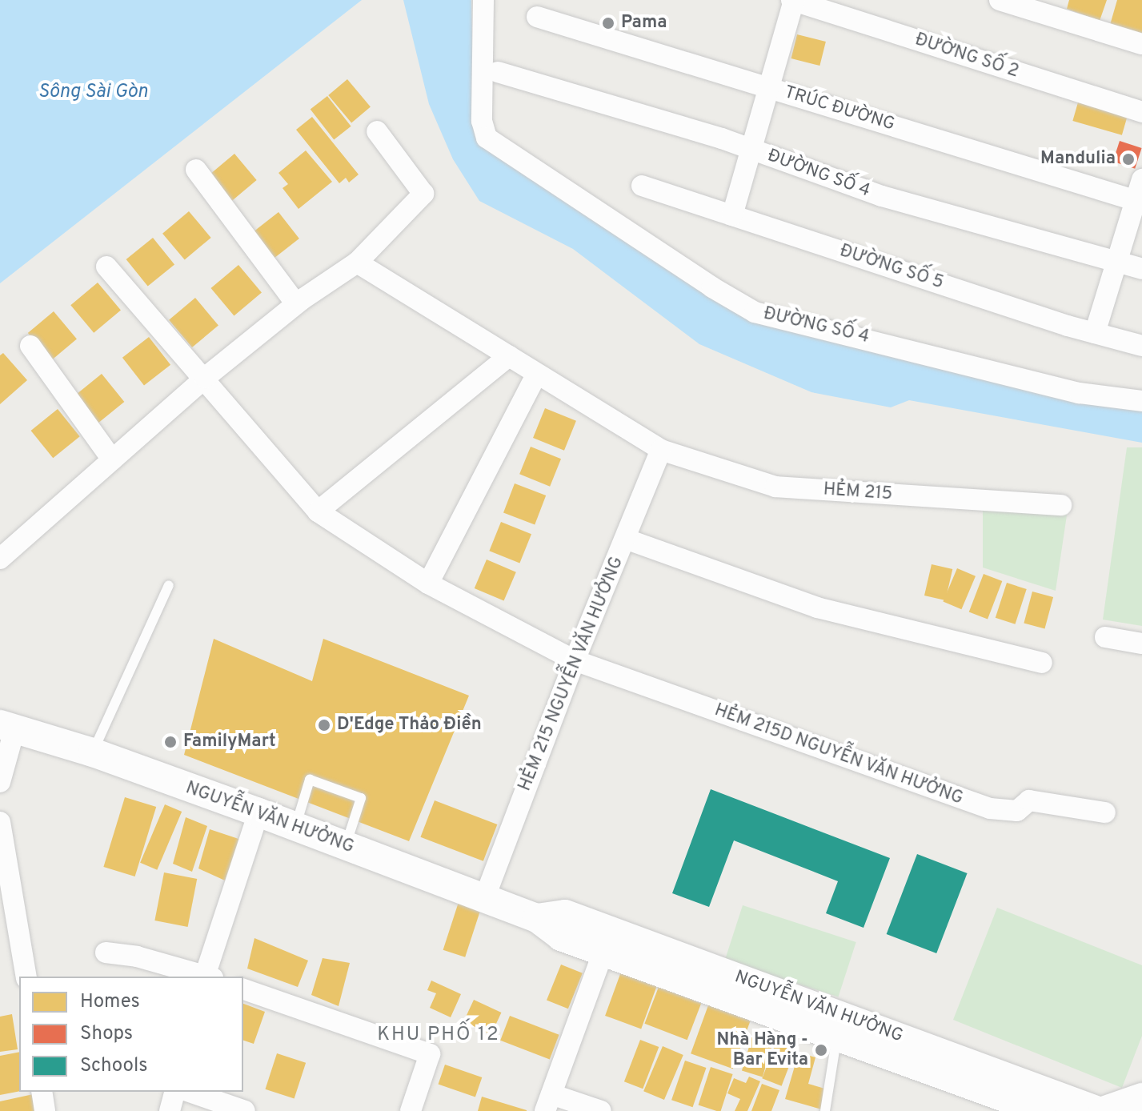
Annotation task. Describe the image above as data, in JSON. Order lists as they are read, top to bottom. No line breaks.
{"streets":{"main road":["NGUYỄN VĂN HƯỞNG"],"street":["ĐƯỜNG SỐ 2","TRÚC ĐƯỜNG","ĐƯỜNG SỐ 4","ĐƯỜNG SỐ 5","HẺM 215","HẺM 215 NGUYỄN VĂN HƯỞNG","HẺM 215D NGUYỄN VĂN HƯỞNG"]},"crossings":[["HẺM 215","HẺM 215 NGUYỄN VĂN HƯỞNG"],["HẺM 215 NGUYỄN VĂN HƯỞNG","HẺM 215D NGUYỄN VĂN HƯỞNG"],["HẺM 215 NGUYỄN VĂN HƯỞNG","NGUYỄN VĂN HƯỞNG"]],"districts":["KHU PHỐ 12"],"water":["Sông Sài Gòn"],"places":["Pama","Mandulia","D'Edge Thảo Điền","FamilyMart","Nhà Hàng - Bar Evita"],"legend":["Homes","Shops","Schools"]}
